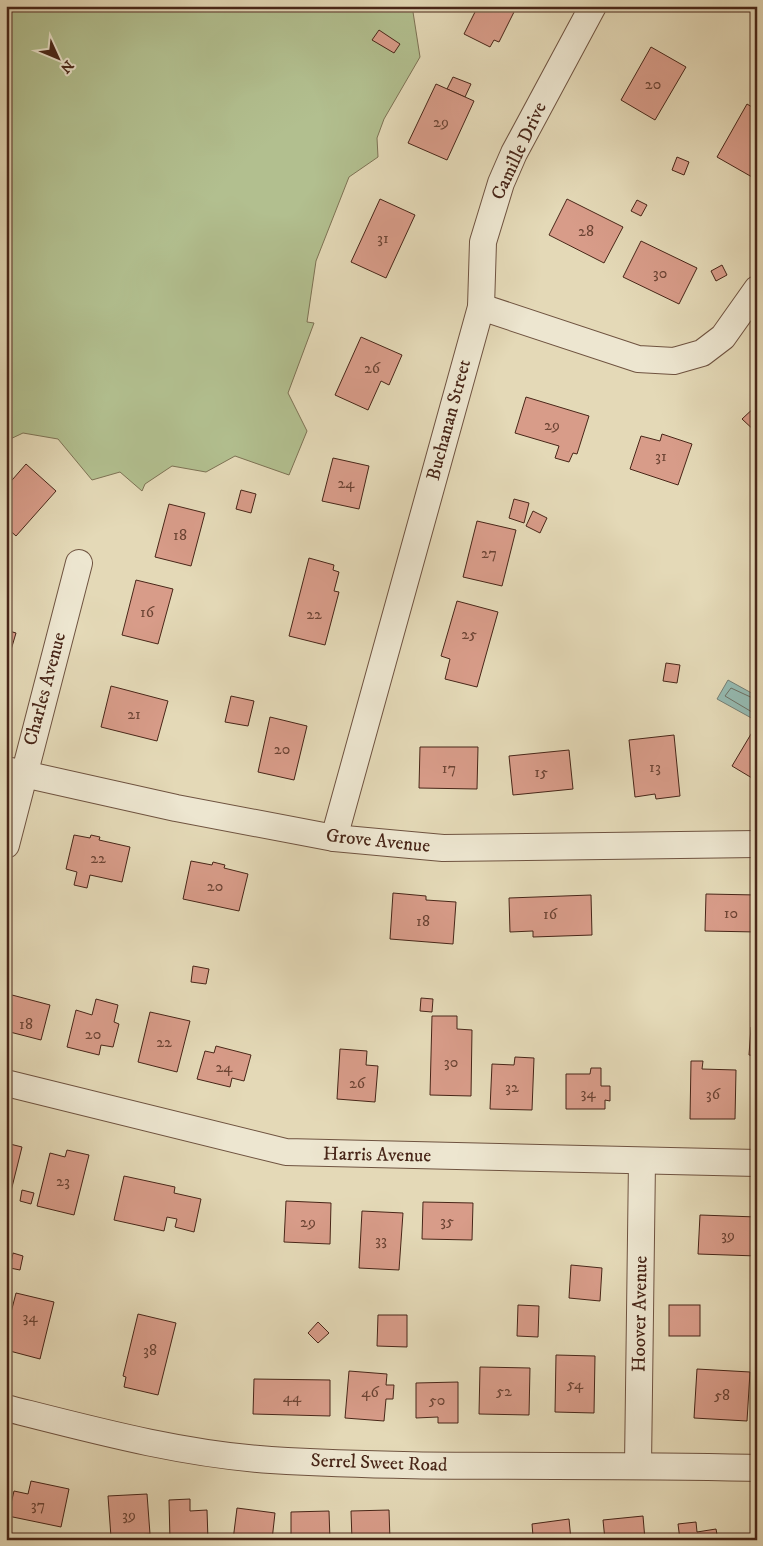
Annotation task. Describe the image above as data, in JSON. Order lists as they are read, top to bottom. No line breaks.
{"streets":{"street":["Camille Drive","Buchanan Street","Charles Avenue","Grove Avenue","Harris Avenue","Hoover Avenue","Serrel Sweet Road"]},"crossings":[["Camille Drive","Buchanan Street"],["Buchanan Street","Grove Avenue"],["Charles Avenue","Grove Avenue"],["Harris Avenue","Hoover Avenue"],["Hoover Avenue","Serrel Sweet Road"]],"house_numbers":["20","29","28","31","30","26","29","31","24","18","27","16","22","25","21","20","13","17","15","22","20","10","16","18","18","20","22","30","24","26","32","34","36","23","35","29","39","33","34","38","54","52","46","58","44","50","37","39"],"north":"bottom right"}
